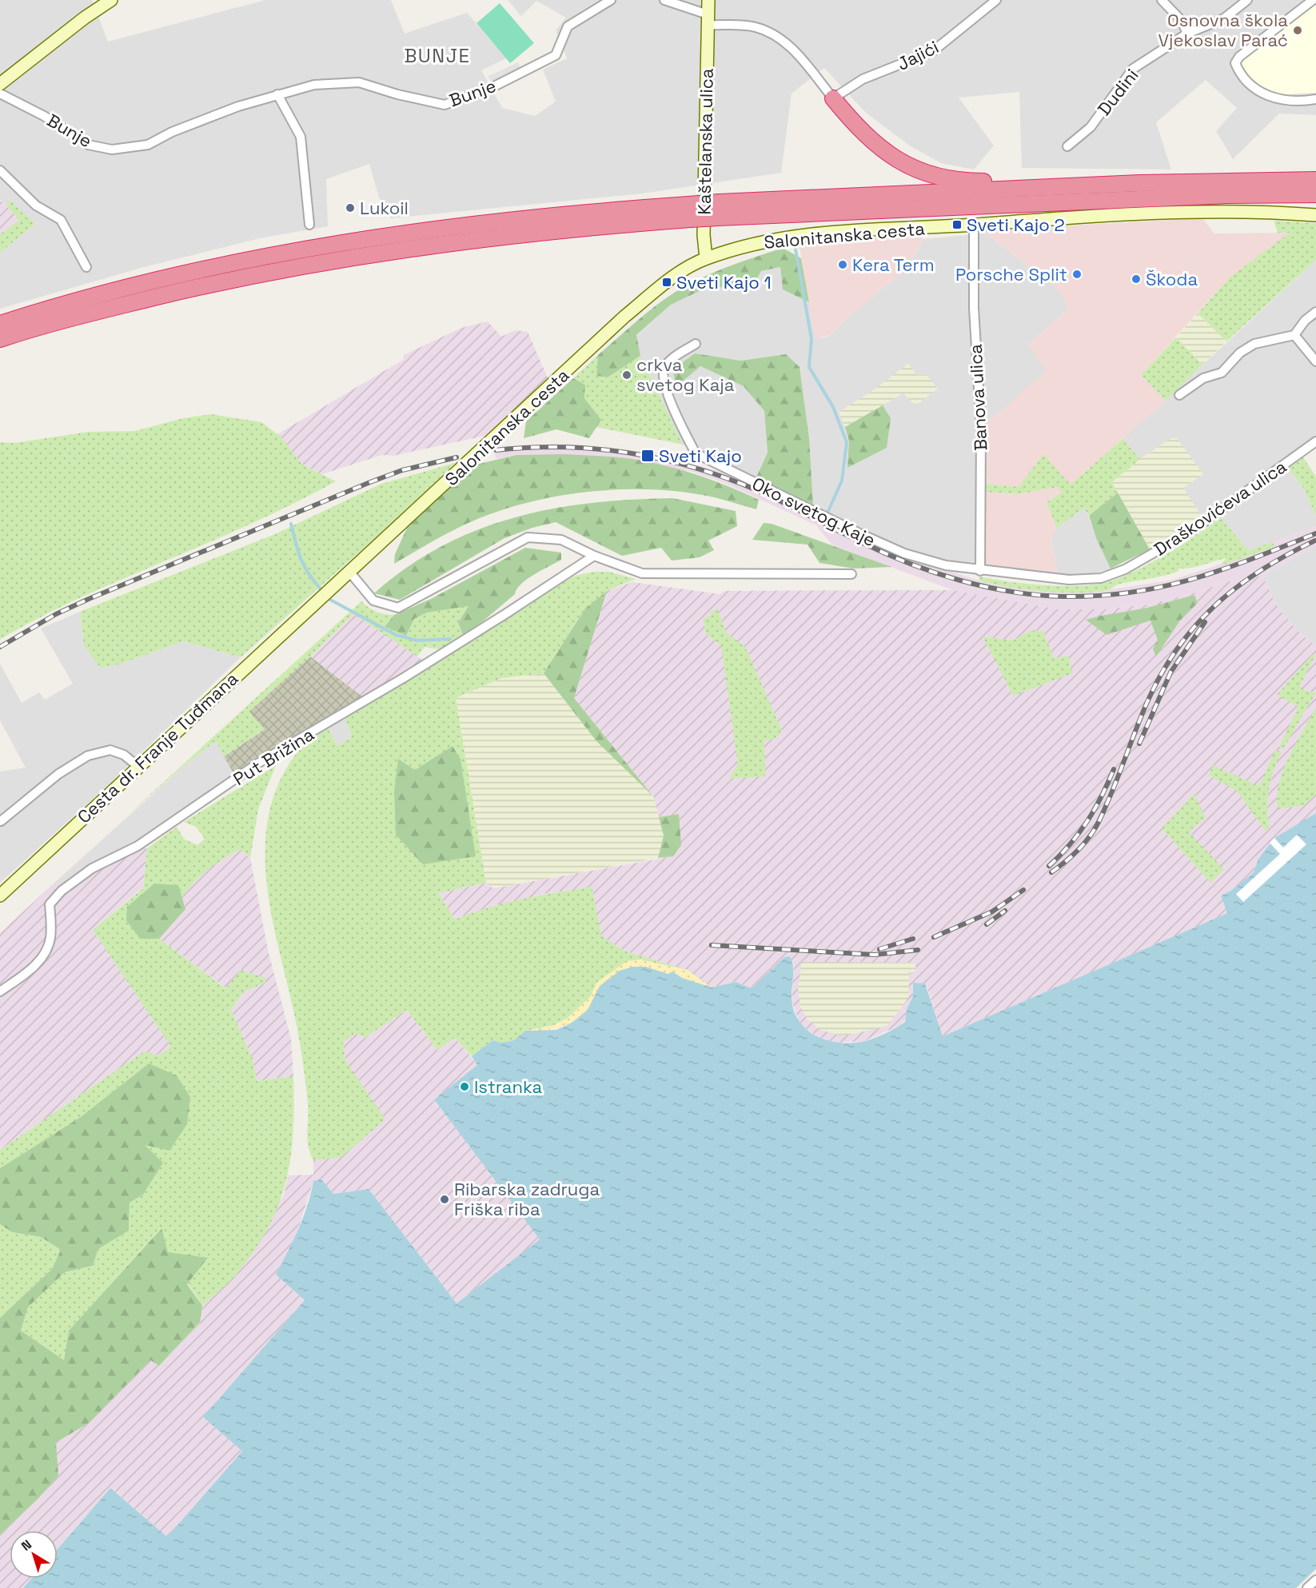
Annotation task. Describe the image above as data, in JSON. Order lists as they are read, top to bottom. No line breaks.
{"streets":{"main road":["Kaštelanska ulica","Salonitanska cesta","Cesta dr. Franje Tuđmana"],"street":["Jajići","Dudini","Bunje","Banova ulica","Draškovićeva ulica","Oko svetog Kaje","Put Brižina"]},"crossings":[["Kaštelanska ulica","Salonitanska cesta"],["Salonitanska cesta","Banova ulica"],["Salonitanska cesta","Cesta dr. Franje Tuđmana"],["Banova ulica","Draškovićeva ulica"],["Banova ulica","Oko svetog Kaje"],["Draškovićeva ulica","Oko svetog Kaje"]],"districts":["BUNJE"],"places":{"other":["Osnovna škola Vjekoslav Parać","Lukoil","Kera Term","Porsche Split","Škoda","crkva svetog Kaja","Istranka","Ribarska zadruga Friška riba"],"transit":["Sveti Kajo 2","Sveti Kajo 1","Sveti Kajo"]},"north":"top left"}
